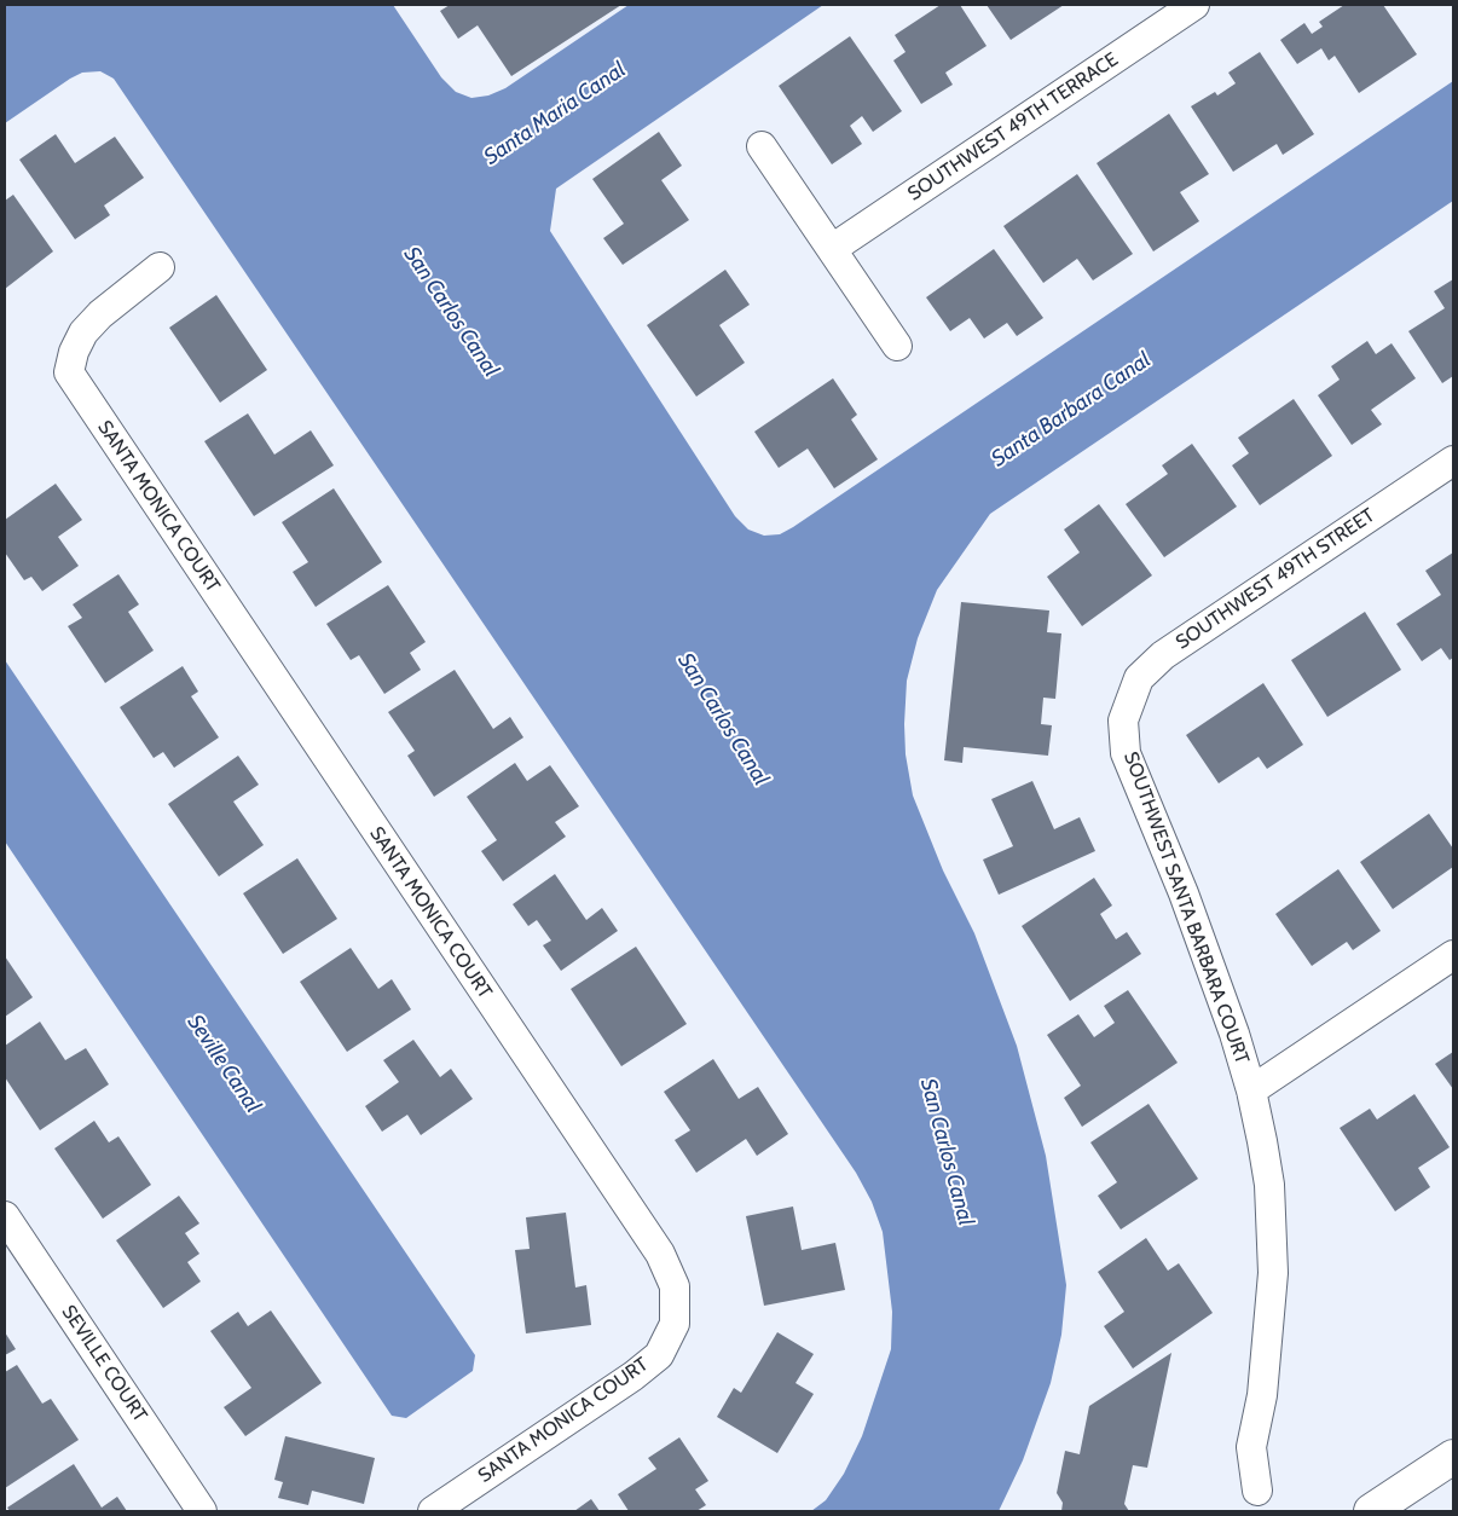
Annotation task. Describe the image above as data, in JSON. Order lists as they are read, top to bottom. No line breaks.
{"streets":{"street":["SOUTHWEST 49TH TERRACE","SANTA MONICA COURT","SOUTHWEST 49TH STREET","SOUTHWEST SANTA BARBARA COURT","SEVILLE COURT"]},"crossings":[["SOUTHWEST 49TH STREET","SOUTHWEST SANTA BARBARA COURT"]],"water":["Santa Maria Canal","San Carlos Canal","Santa Barbara Canal","Seville Canal"]}
